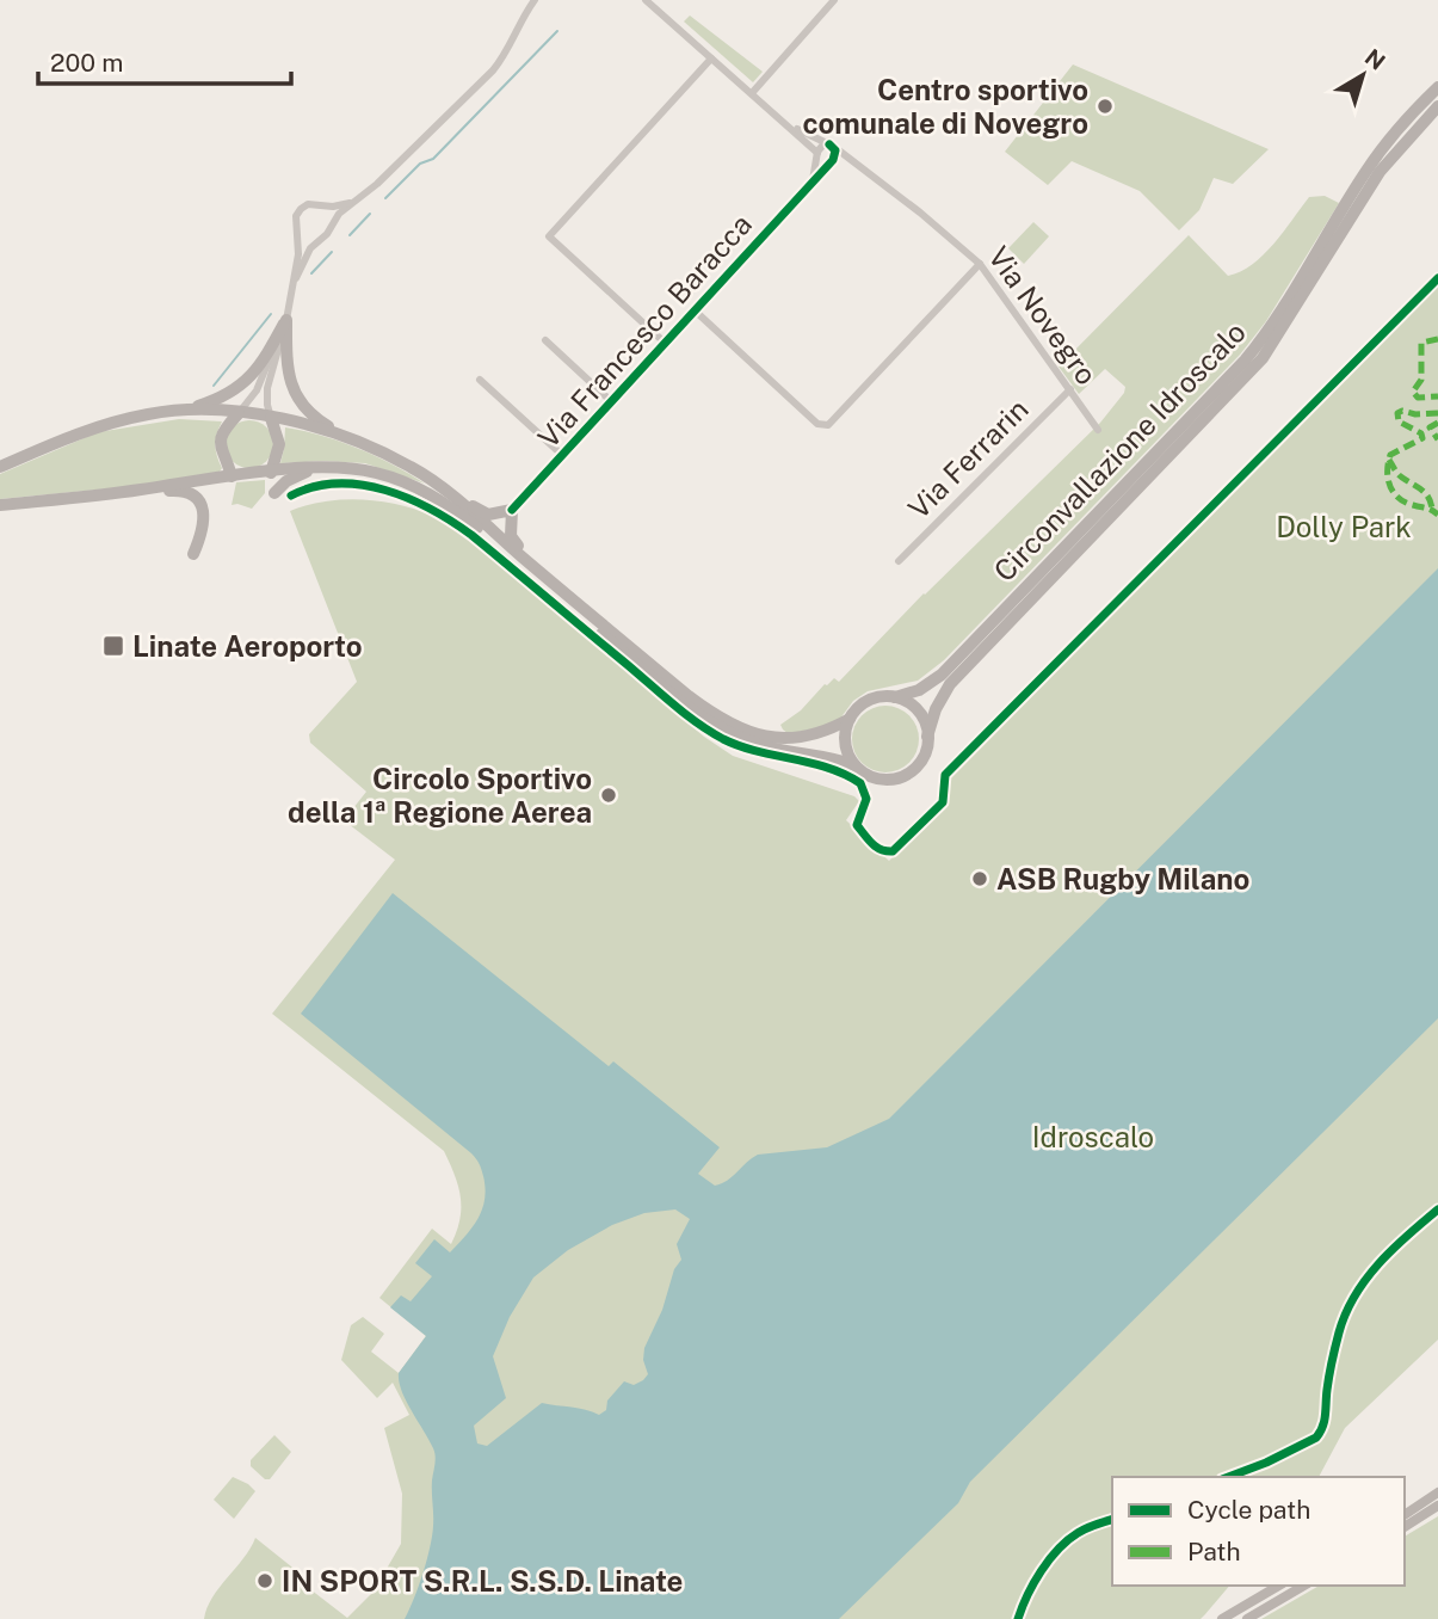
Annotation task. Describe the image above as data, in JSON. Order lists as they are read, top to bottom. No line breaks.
{"streets":{"main road":["Circonvallazione Idroscalo"],"street":["Via Novegro","Via Francesco Baracca","Via Ferrarin"]},"crossings":[["Via Novegro","Via Francesco Baracca"],["Via Novegro","Via Ferrarin"]],"parks":["Dolly Park","Idroscalo"],"places":{"other":["Centro sportivo comunale di Novegro","Circolo Sportivo della 1ª Regione Aerea","ASB Rugby Milano","IN SPORT S.R.L. S.S.D. Linate"],"transit":["Linate Aeroporto"]},"legend":["Cycle path","Path"],"scale_bar":"200 m","north":"top right"}
